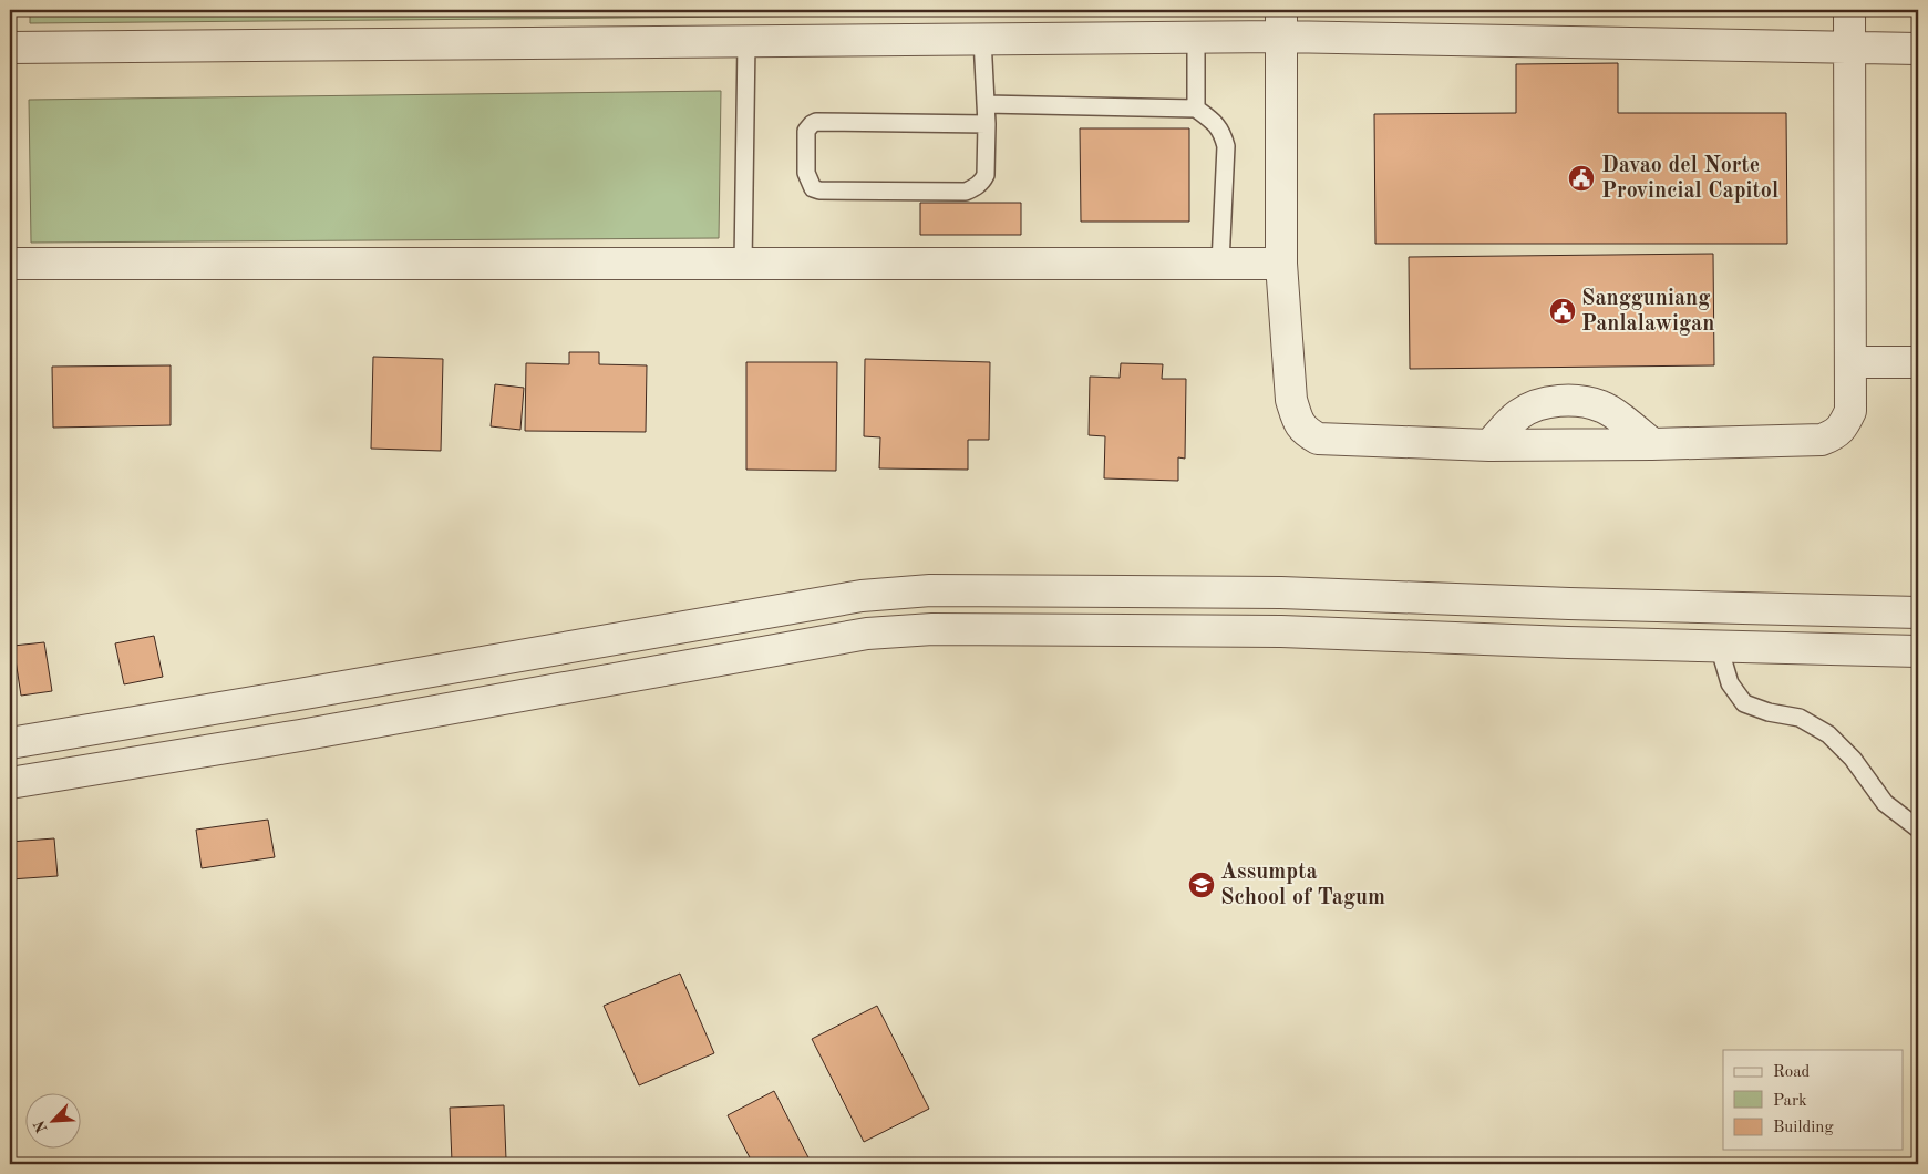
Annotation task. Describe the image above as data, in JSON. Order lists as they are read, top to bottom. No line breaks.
{"places":{"public building":["Davao del Norte Provincial Capitol","Sangguniang Panlalawigan"],"school or university":["Assumpta School of Tagum"]},"legend":["Road","Park","Building"],"north":"bottom left"}
